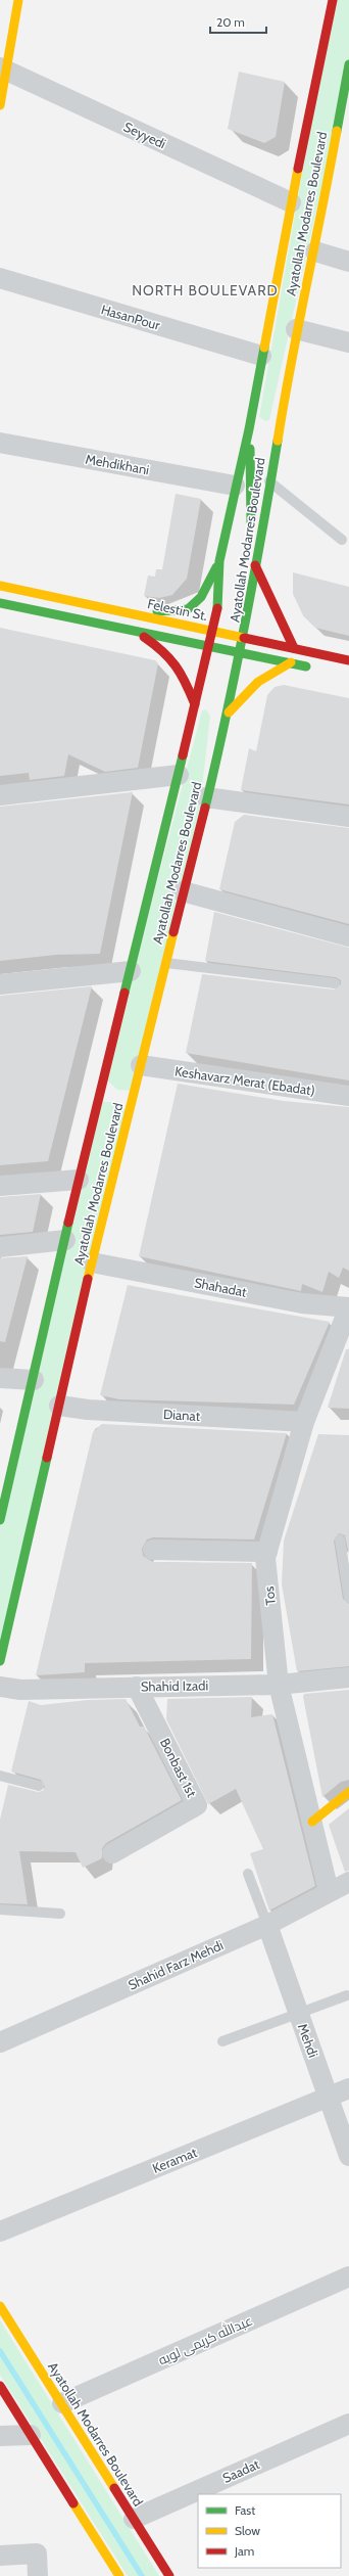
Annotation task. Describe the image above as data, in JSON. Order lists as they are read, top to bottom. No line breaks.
{"streets":{"main road":["Ayatollah Modarres Boulevard","Felestin St."],"street":["Seyyedi","HasanPour","Mehdikhani","Keshavarz Merat (Ebadat)","Shahadat","Dianat","Tos","Shahid Izadi","Bonbast 1st","Shahid Farz Mehdi","Mehdi","Keramat","عبدالله کریمی لویه","Saadat"]},"crossings":[["Seyyedi","Ayatollah Modarres Boulevard"],["Ayatollah Modarres Boulevard","HasanPour"],["Ayatollah Modarres Boulevard","Mehdikhani"],["Ayatollah Modarres Boulevard","Felestin St."],["Ayatollah Modarres Boulevard","Keshavarz Merat (Ebadat)"],["Ayatollah Modarres Boulevard","Shahadat"],["Ayatollah Modarres Boulevard","Dianat"],["Ayatollah Modarres Boulevard","عبدالله کریمی لویه"],["Ayatollah Modarres Boulevard","Saadat"],["Shahadat","Tos"],["Dianat","Tos"],["Tos","Shahid Izadi"],["Tos","Shahid Farz Mehdi"],["Shahid Izadi","Bonbast 1st"],["Shahid Farz Mehdi","Mehdi"],["Mehdi","Keramat"]],"districts":["NORTH BOULEVARD"],"legend":["Fast","Slow","Jam"],"scale_bar":"20 m"}
